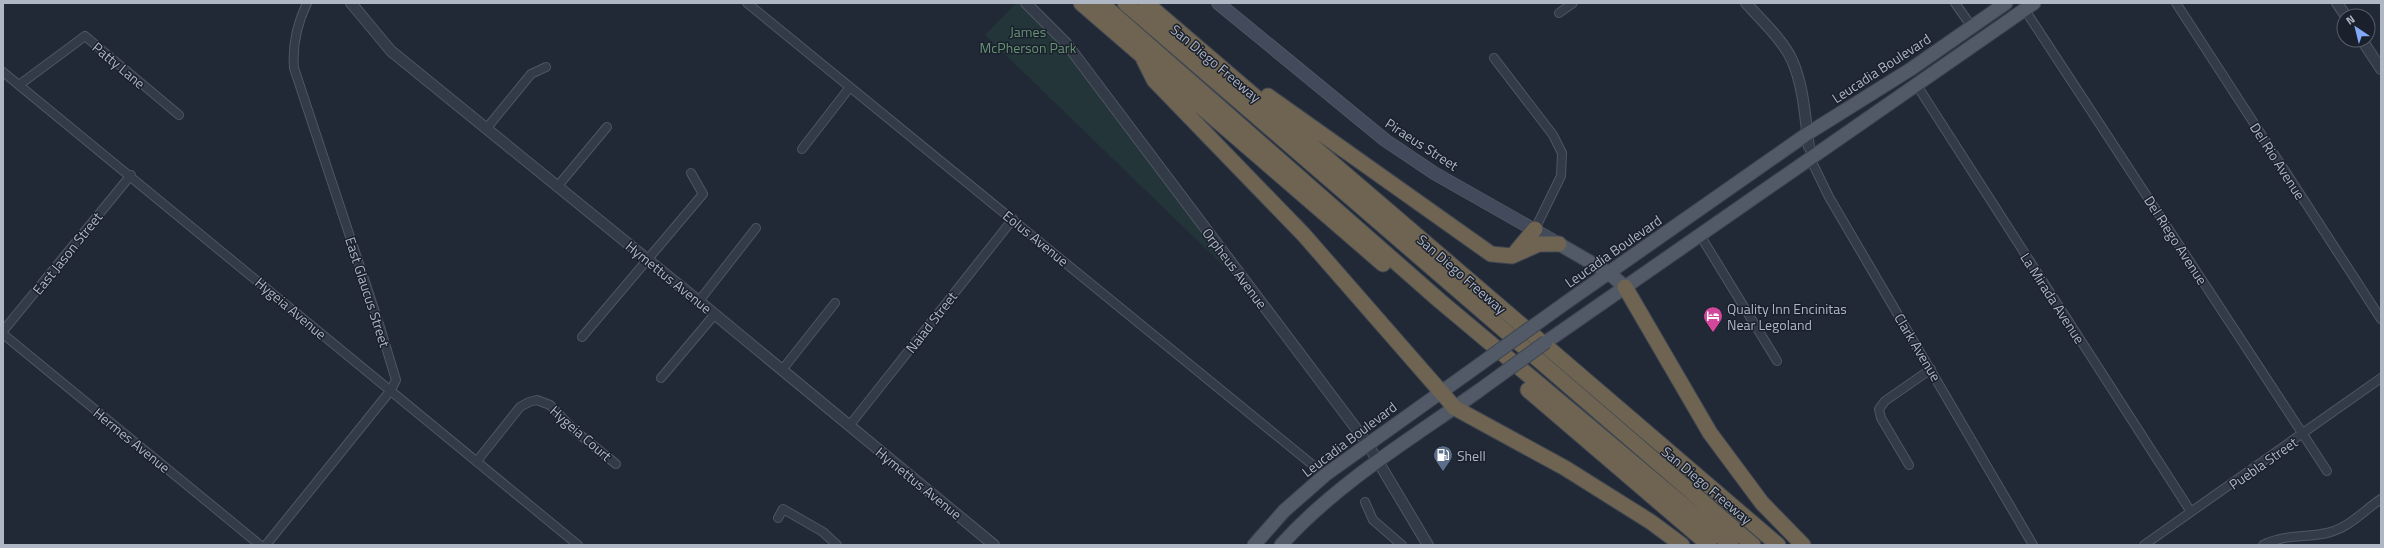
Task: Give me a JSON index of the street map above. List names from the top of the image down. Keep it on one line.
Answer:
{"streets":{"highway":["San Diego Freeway"],"main road":["Leucadia Boulevard","Piraeus Street"],"street":["Patty Lane","Del Rio Avenue","Eolus Avenue","Del Riego Avenue","East Jason Street","Orpheus Avenue","Hymettus Avenue","East Glaucus Street","La Mirada Avenue","Hygeia Avenue","Naiad Street","Clark Avenue","Hygeia Court","Hermes Avenue","Puebla Street"]},"crossings":[["Patty Lane","Hygeia Avenue"],["Leucadia Boulevard","Piraeus Street"],["Leucadia Boulevard","Eolus Avenue"],["Leucadia Boulevard","Del Riego Avenue"],["Leucadia Boulevard","Orpheus Avenue"],["Leucadia Boulevard","La Mirada Avenue"],["Leucadia Boulevard","Clark Avenue"],["Eolus Avenue","Naiad Street"],["Del Riego Avenue","Puebla Street"],["East Jason Street","Hygeia Avenue"],["Hymettus Avenue","Naiad Street"],["East Glaucus Street","Hygeia Avenue"],["La Mirada Avenue","Puebla Street"],["Hygeia Avenue","Hygeia Court"]],"parks":["James McPherson Park"],"places":{"hotel":["Quality Inn Encinitas Near Legoland"],"fuel station":["Shell"]},"north":"top left"}
